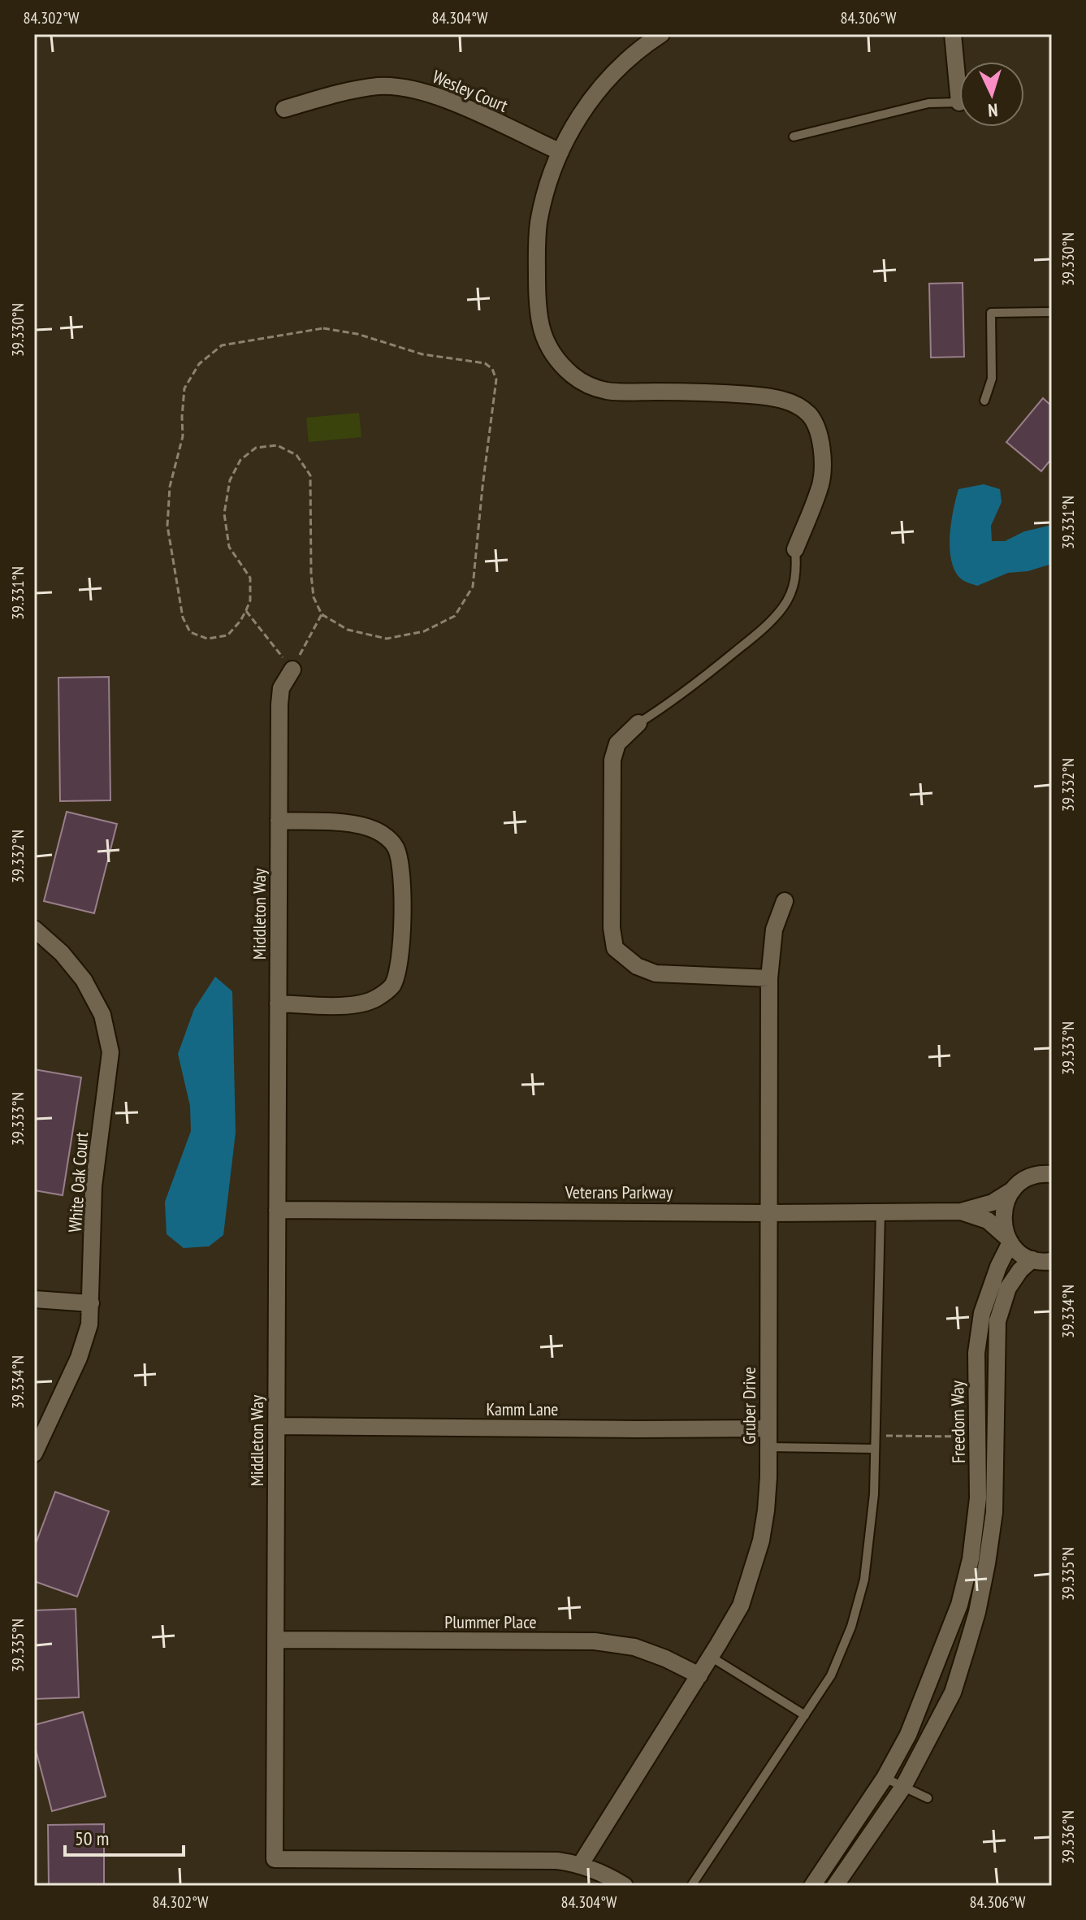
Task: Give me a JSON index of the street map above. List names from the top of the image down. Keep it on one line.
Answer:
{"streets":{"street":["Wesley Court","Middleton Way","White Oak Court","Veterans Parkway","Gruber Drive","Kamm Lane","Freedom Way","Plummer Place"]},"crossings":[["Middleton Way","Veterans Parkway"],["Middleton Way","Gruber Drive"],["Middleton Way","Kamm Lane"],["Middleton Way","Plummer Place"],["Veterans Parkway","Gruber Drive"],["Veterans Parkway","Freedom Way"],["Gruber Drive","Kamm Lane"],["Gruber Drive","Plummer Place"]],"scale_bar":"50 m","north":"bottom","coordinates":["84.302°W","84.304°W","84.306°W","39.330°N","39.331°N","39.332°N","39.333°N","39.334°N","39.335°N","39.336°N"]}
